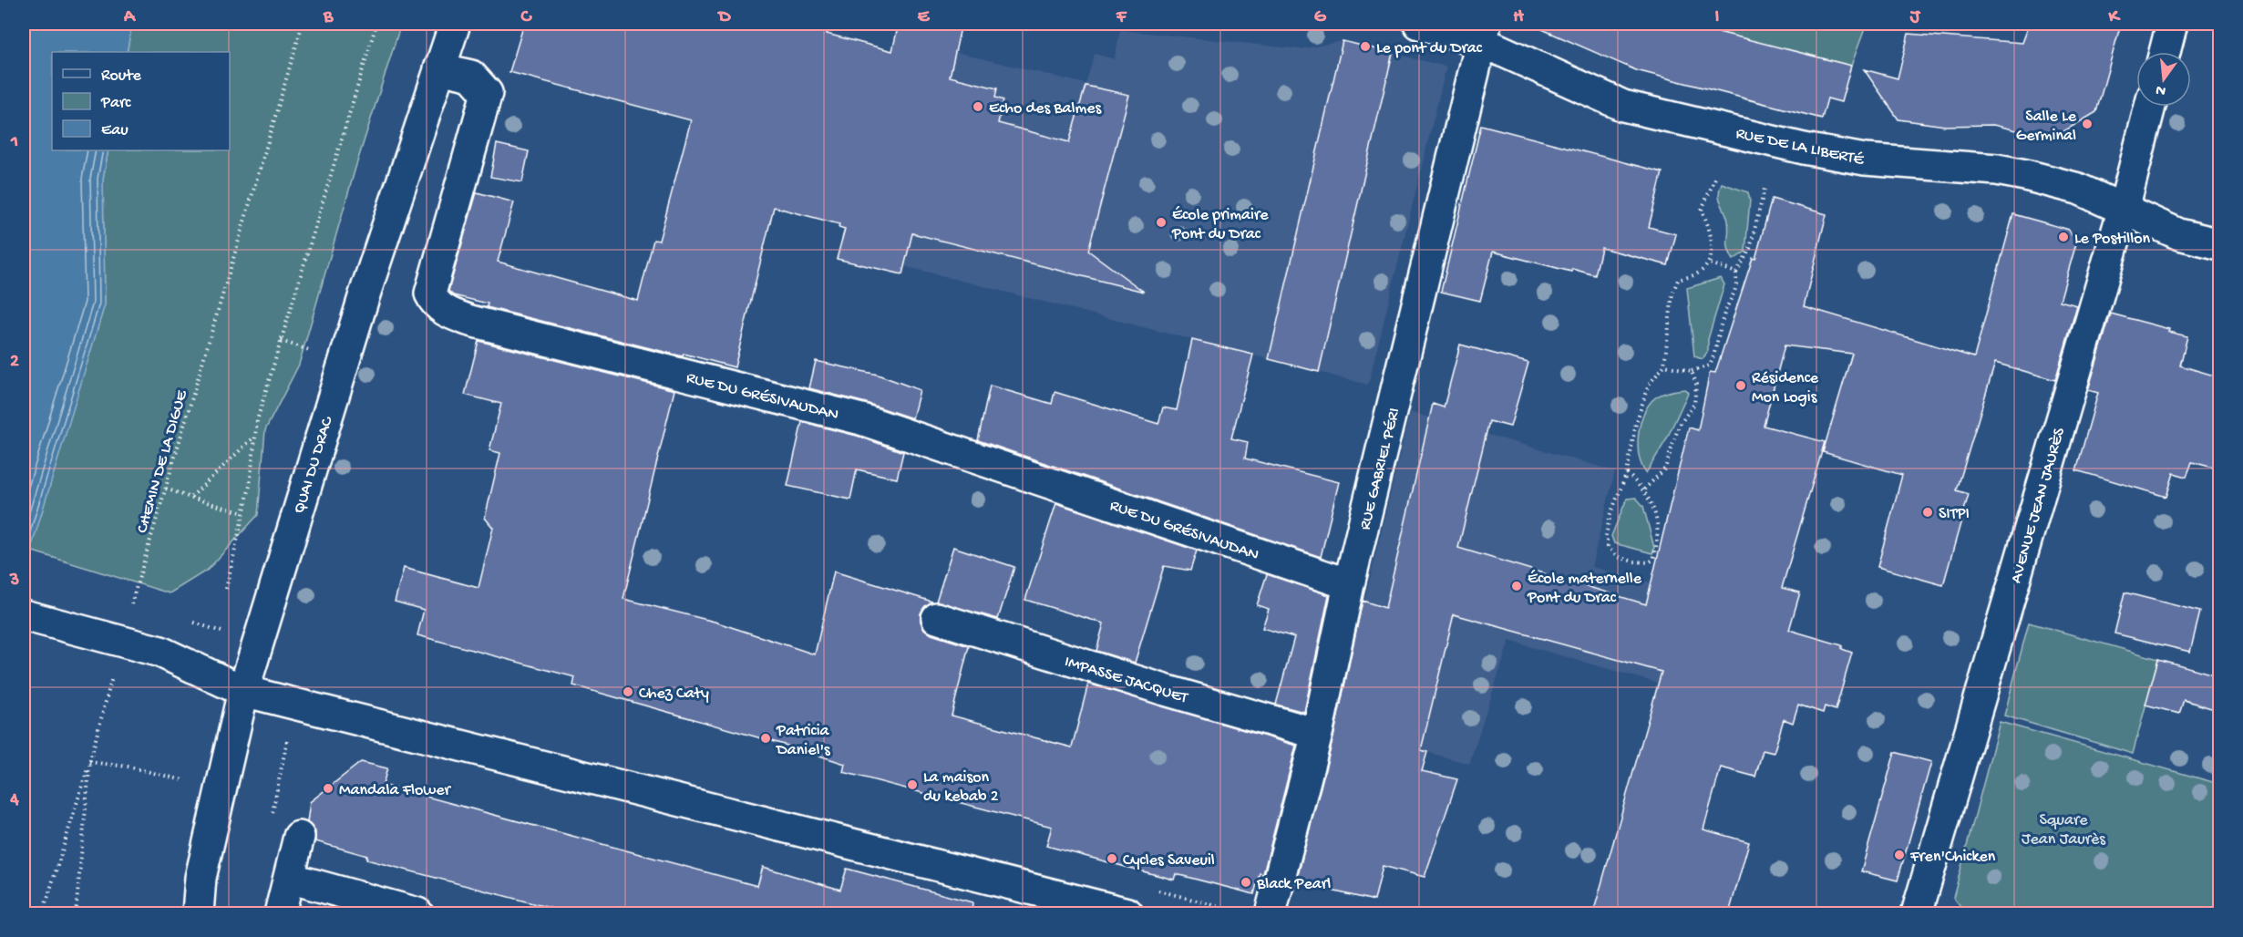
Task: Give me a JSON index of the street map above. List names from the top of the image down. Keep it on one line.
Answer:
{"streets":{"street":["RUE DE LA LIBERTÉ","RUE DU GRÉSIVAUDAN","QUAI DU DRAC","RUE GABRIEL PÉRI","AVENUE JEAN JAURÈS","IMPASSE JACQUET"],"path":["CHEMIN DE LA DIGUE"]},"crossings":[["RUE DE LA LIBERTÉ","RUE GABRIEL PÉRI"],["RUE DE LA LIBERTÉ","AVENUE JEAN JAURÈS"],["RUE DU GRÉSIVAUDAN","QUAI DU DRAC"],["RUE DU GRÉSIVAUDAN","RUE GABRIEL PÉRI"],["RUE GABRIEL PÉRI","IMPASSE JACQUET"]],"parks":["Square Jean Jaurès"],"places":["Le pont du Drac","Echo des Balmes","Salle Le Germinal","École primaire Pont du Drac","Le Postillon","Résidence Mon Logis","SITPI","École maternelle Pont du Drac","Chez Caty","Patricia Daniel's","La maison du kebab 2","Mandala Flower","Fren'Chicken","Cycles Saveuil","Black Pearl"],"legend":["Route","Parc","Eau"],"north":"bottom","grid":{"columns":["A","B","C","D","E","F","G","H","I","J","K"],"rows":["1","2","3","4"]}}
